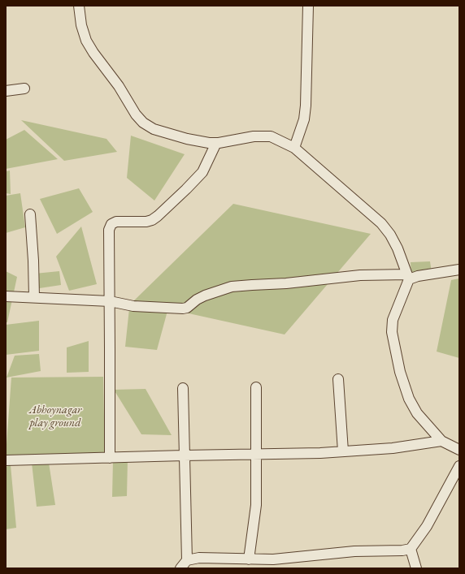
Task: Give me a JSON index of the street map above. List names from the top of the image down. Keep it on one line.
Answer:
{"parks":["Abhoynagar play ground"]}
